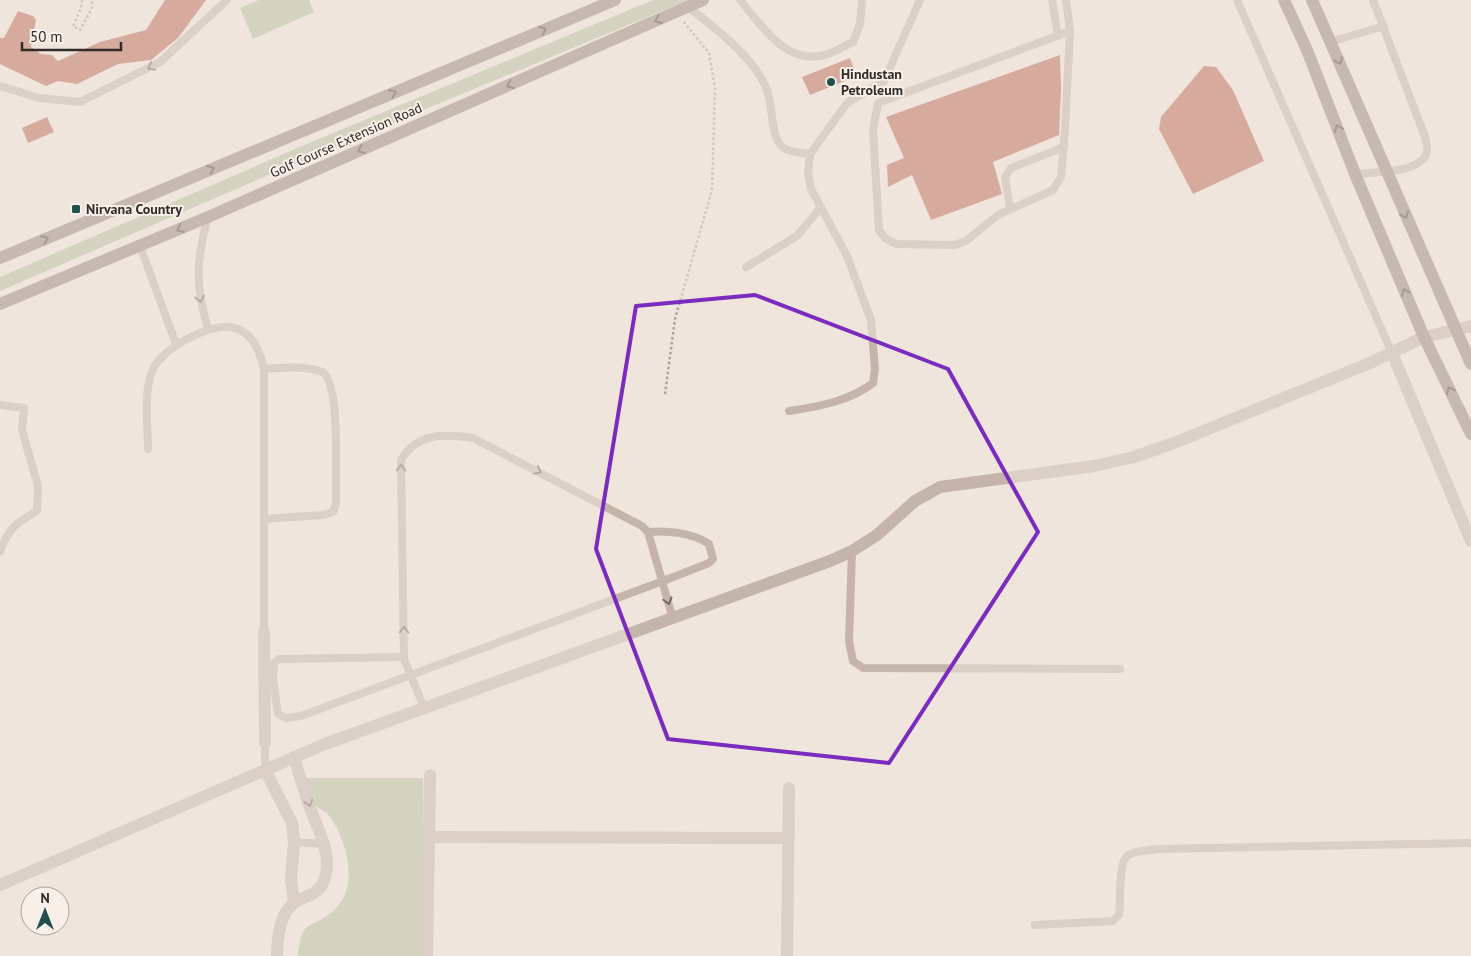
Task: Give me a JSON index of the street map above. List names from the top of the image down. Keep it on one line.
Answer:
{"streets":{"main road":["Golf Course Extension Road"]},"places":{"other":["Hindustan Petroleum"],"transit":["Nirvana Country"]},"scale_bar":"50 m","north":"top"}
